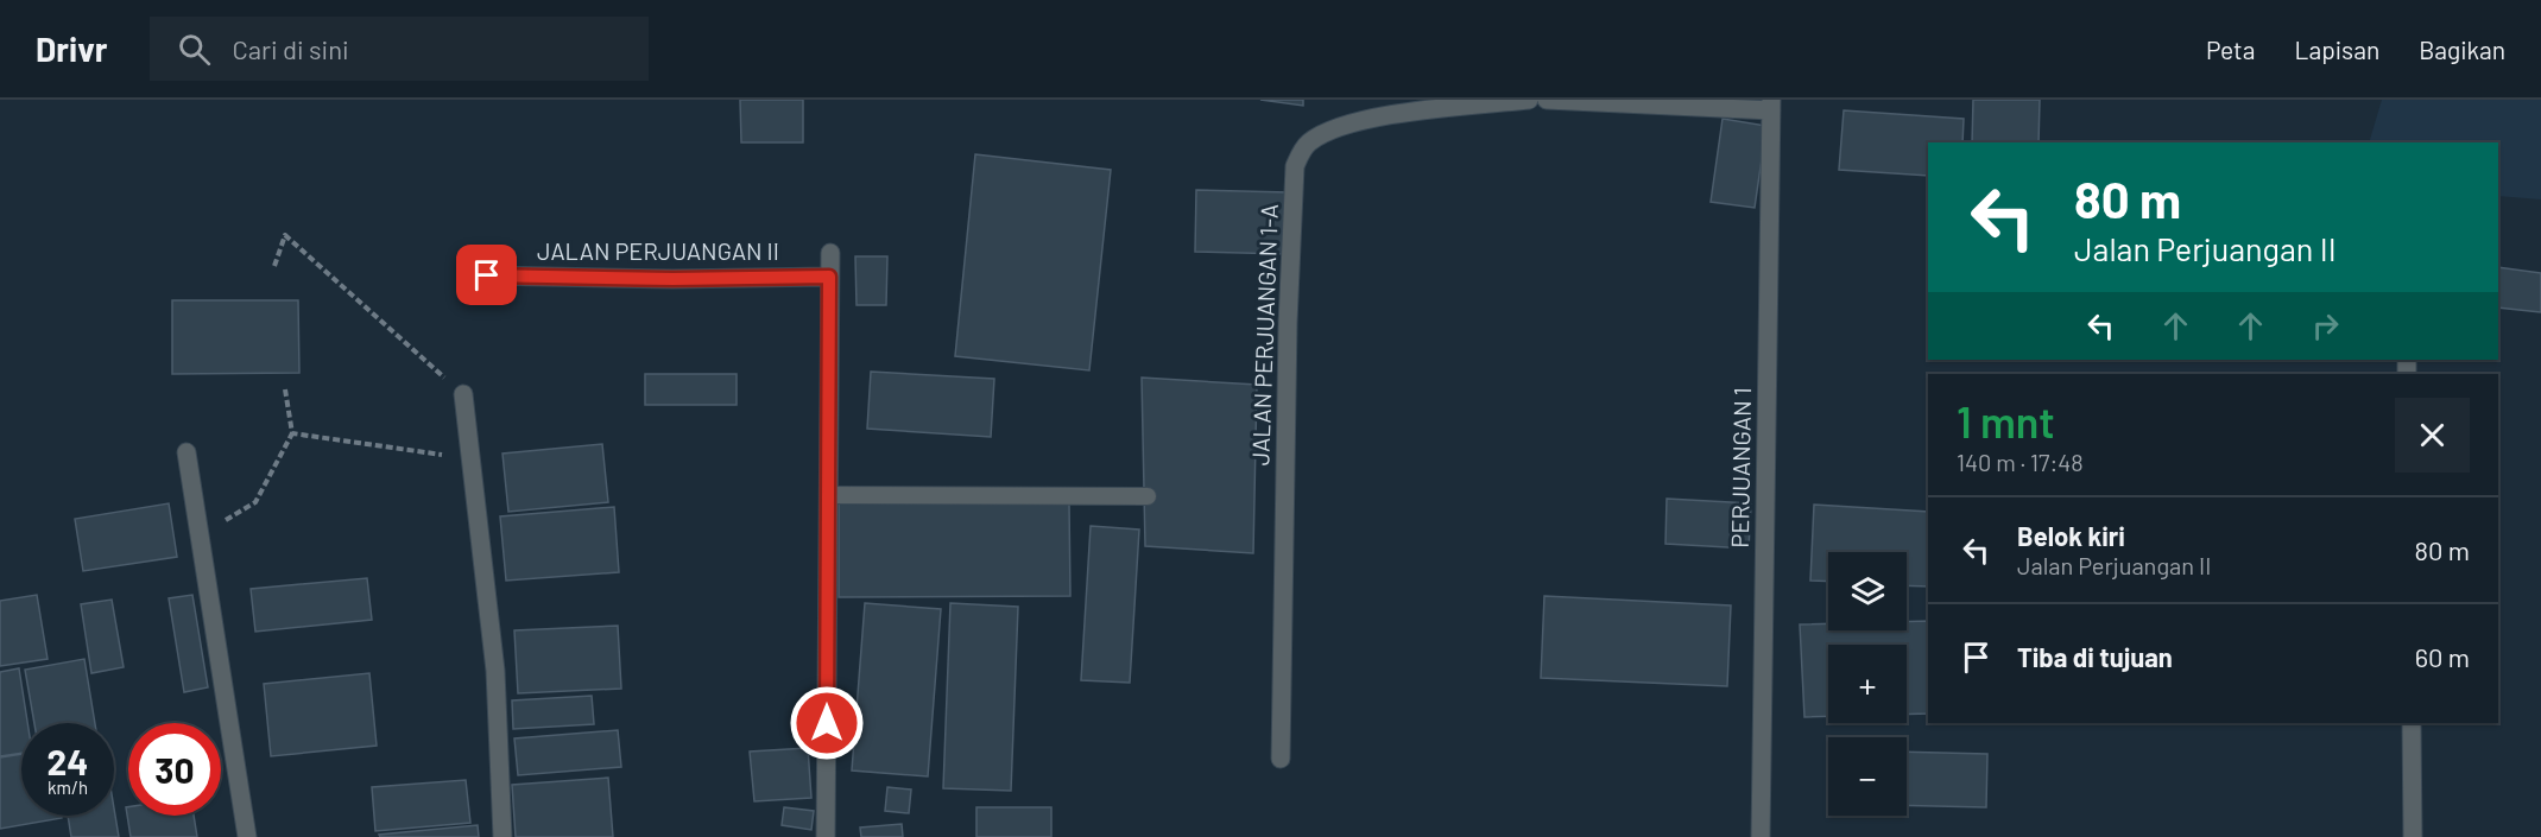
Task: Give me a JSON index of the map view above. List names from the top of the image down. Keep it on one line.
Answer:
{"streets":{"street":["JALAN PERJUANGAN II","JALAN PERJUANGAN 1-A","PERJUANGAN 1"]},"page":{"header":"Drivr","search":"Cari di sini","nav":["Peta","Lapisan","Bagikan"],"turn":["80 m","Jalan Perjuangan II"],"heading":["1 mnt","140 m · 17:48"],"list":[{"name":"Belok kiri","note":"Jalan Perjuangan II","value":"80 m"},{"name":"Tiba di tujuan","value":"60 m"}],"map_buttons":["+","−"],"speed":"24 km/h","limit":"30"}}
